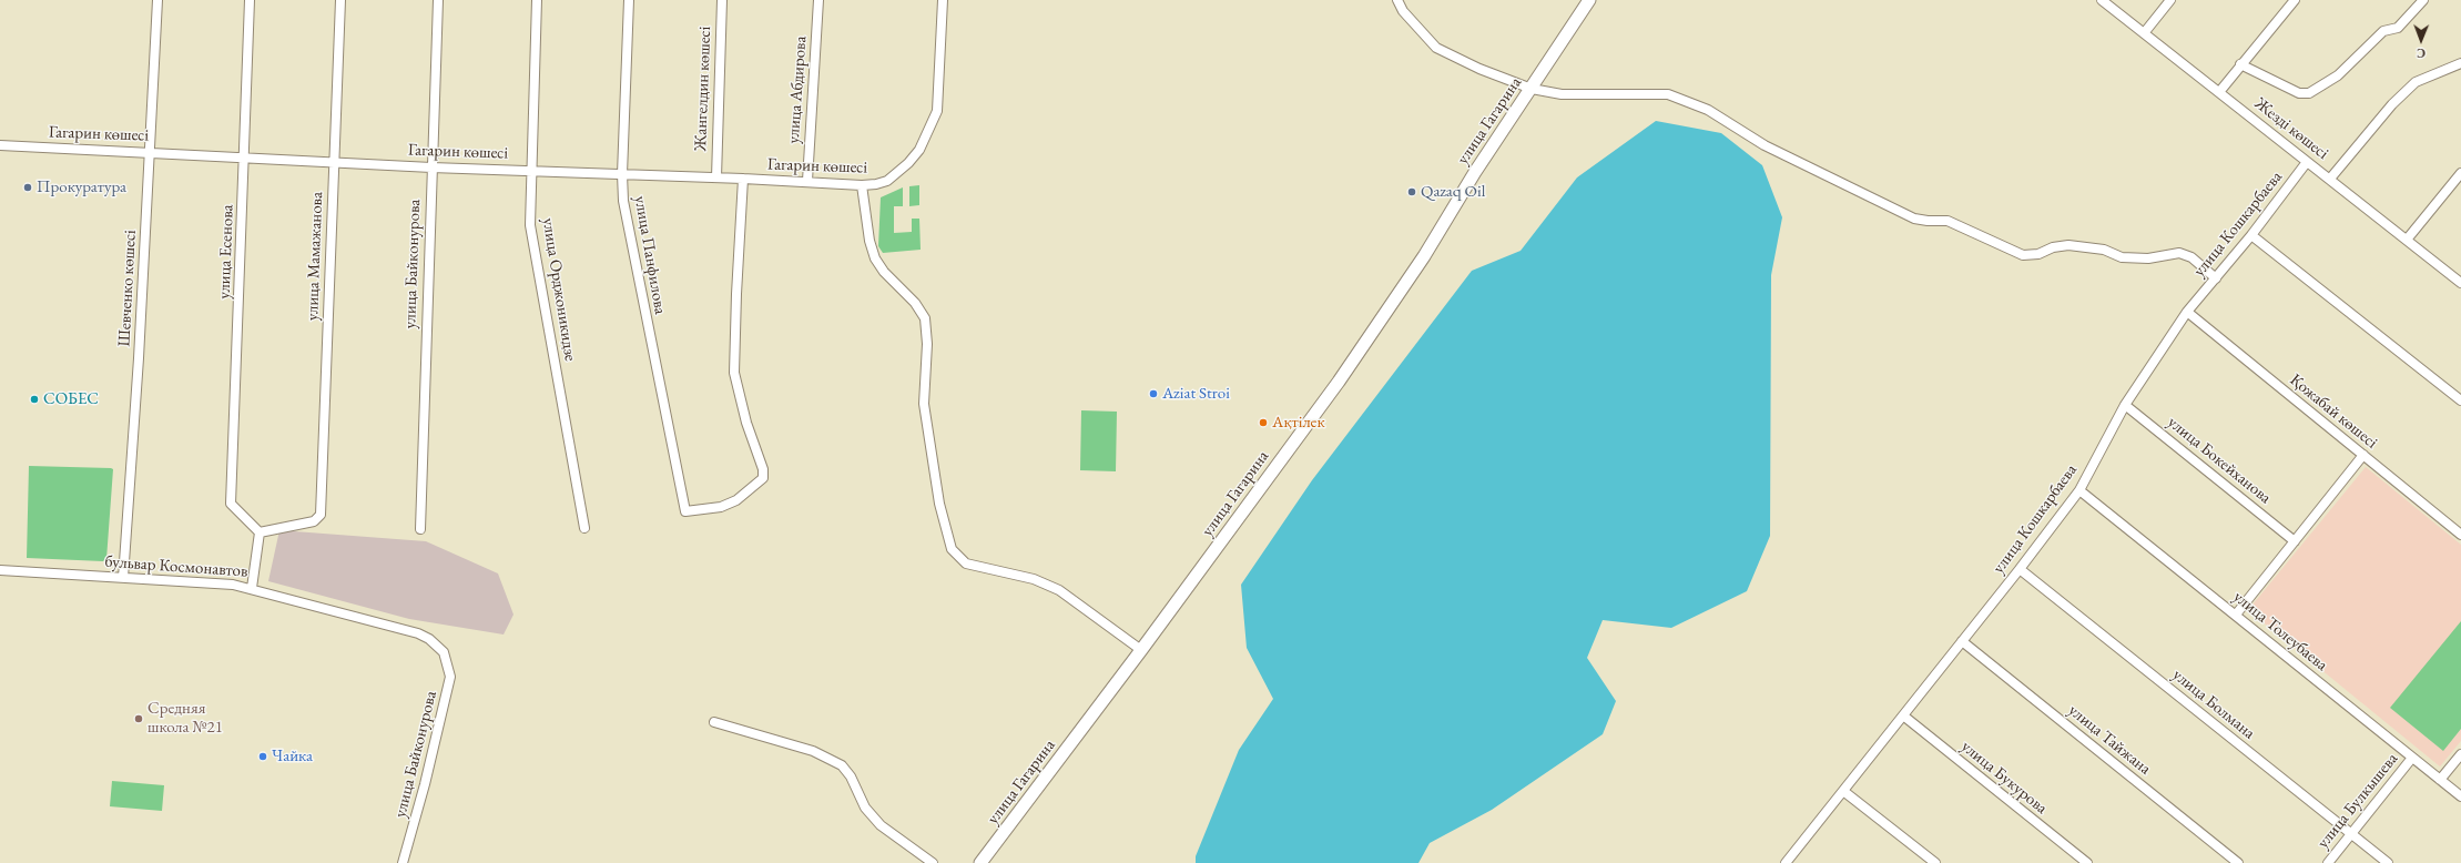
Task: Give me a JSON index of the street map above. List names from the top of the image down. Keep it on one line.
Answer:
{"streets":{"main road":["улица Гагарина"],"street":["Жангелдин көшесі","улица Абдирова","Жезді көшесі","Гагарин көшесі","улица Кошкарбаева","улица Есенова","улица Панфилова","улица Мамажанова","улица Байконурова","Шевченко көшесі","улица Орджоникидзе","Қожабай көшесі","улица Бокейханова","бульвар Космонавтов","улица Толеубаева","улица Болмана","улица Тайжана","улица Букурова","улица Булкышева"]},"crossings":[["Жангелдин көшесі","Гагарин көшесі"],["улица Абдирова","Гагарин көшесі"],["Жезді көшесі","улица Кошкарбаева"],["Гагарин көшесі","улица Есенова"],["Гагарин көшесі","улица Панфилова"],["Гагарин көшесі","улица Мамажанова"],["Гагарин көшесі","улица Байконурова"],["Гагарин көшесі","Шевченко көшесі"],["Гагарин көшесі","улица Орджоникидзе"],["улица Кошкарбаева","Қожабай көшесі"],["улица Кошкарбаева","улица Бокейханова"],["улица Кошкарбаева","улица Толеубаева"],["улица Кошкарбаева","улица Болмана"],["улица Кошкарбаева","улица Тайжана"],["улица Кошкарбаева","улица Букурова"],["улица Есенова","улица Мамажанова"],["улица Байконурова","бульвар Космонавтов"],["Шевченко көшесі","бульвар Космонавтов"],["улица Толеубаева","улица Булкышева"],["улица Болмана","улица Булкышева"]],"places":["Прокуратура","Qazaq Oil","Aziat Stroi","СОБЕС","Ақтілек","Средняя школа №21","Чайка"],"north":"bottom"}
